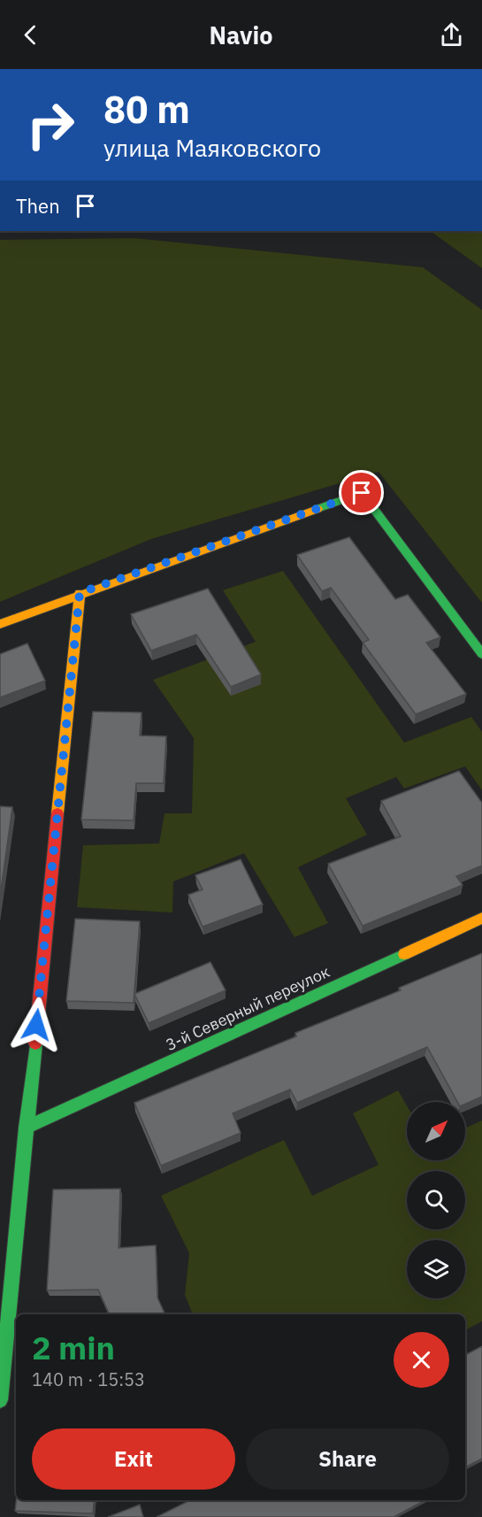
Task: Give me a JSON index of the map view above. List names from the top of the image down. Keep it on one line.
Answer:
{"streets":{"street":["3-й Северный переулок"]},"north":"top right","page":{"header":"Navio","turn":["80 m","улица Маяковского"],"then":"Then","heading":["2 min","140 m · 15:53"],"buttons":["Exit","Share"]}}
